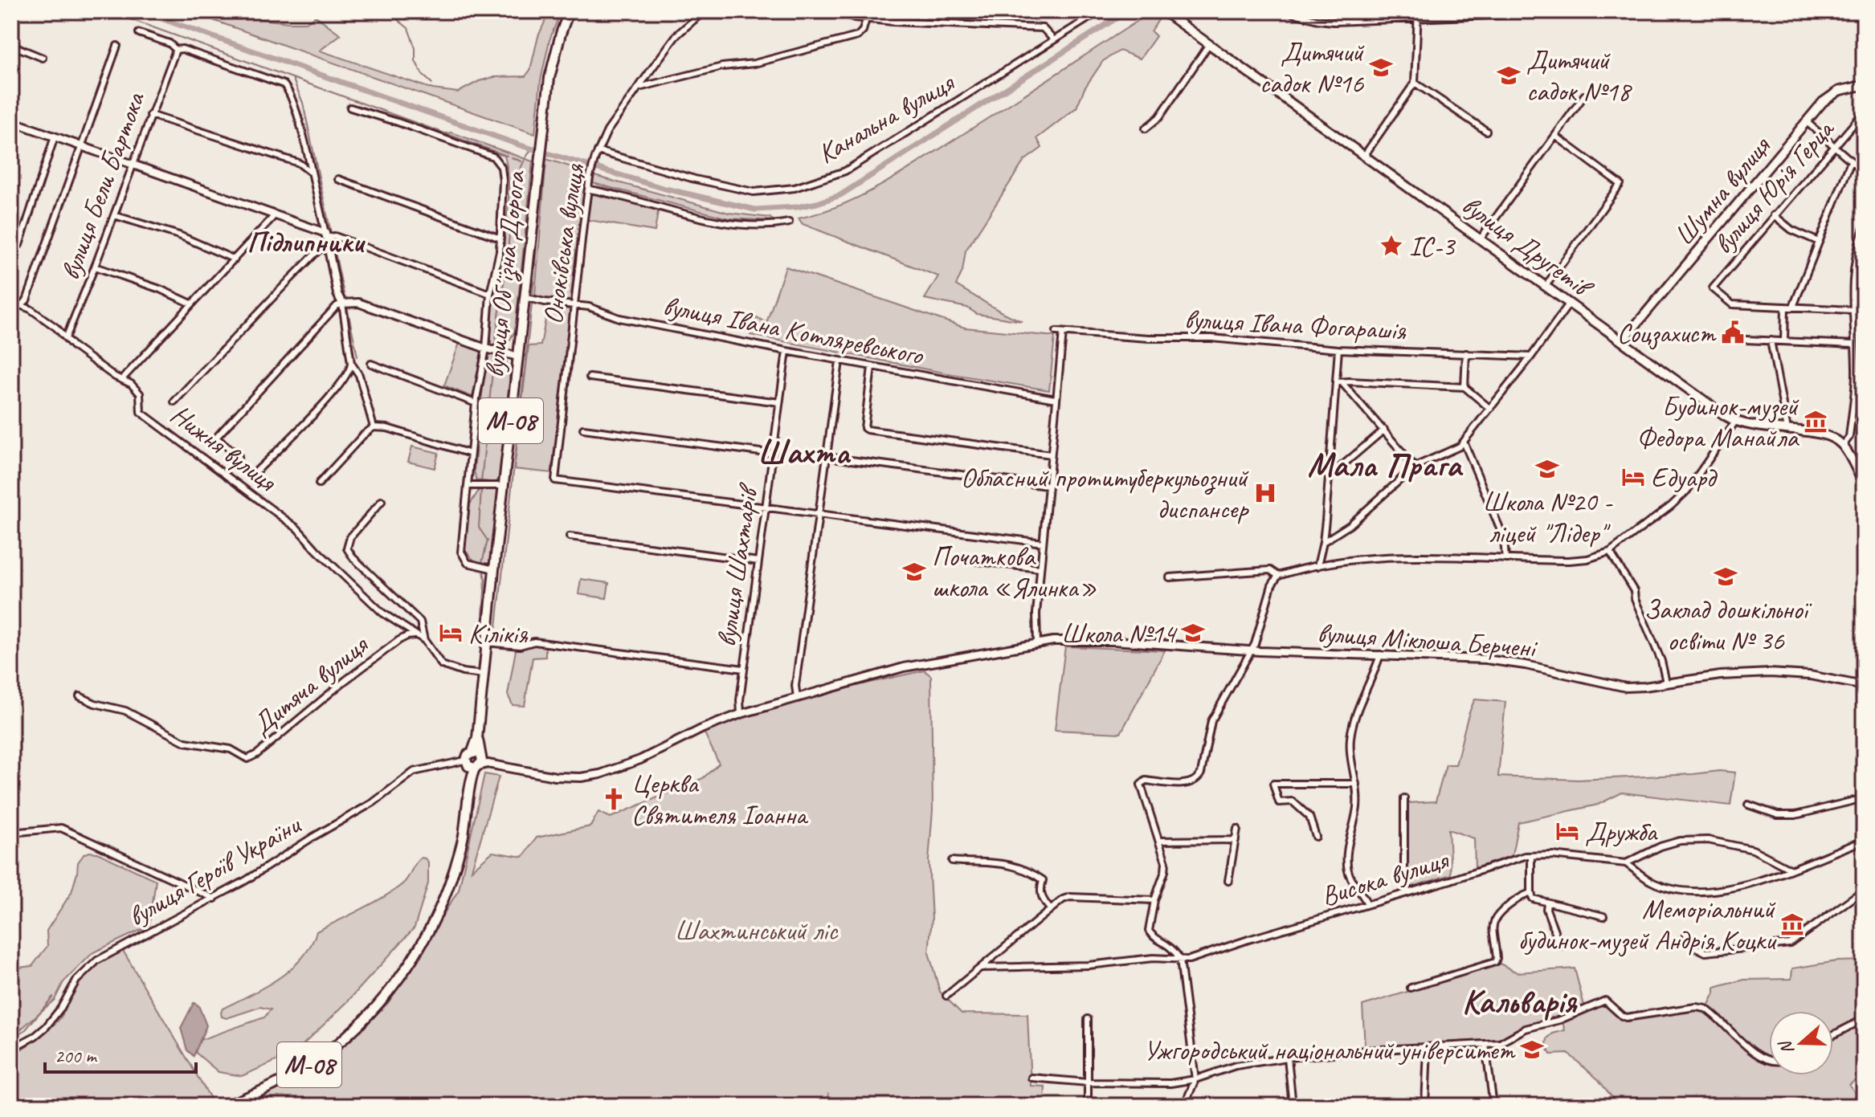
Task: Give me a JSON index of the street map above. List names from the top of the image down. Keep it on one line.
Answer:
{"streets":{"highway":["вулиця Обʼїзна Дорога","М-08"],"main road":["Шумна вулиця","вулиця Другетів"],"street":["Канальна вулиця","вулиця Бели Бартока","вулиця Юрія Герца","Оноківська вулиця","вулиця Івана Фогарашія","вулиця Івана Котляревського","Нижня вулиця","вулиця Шахтарів","вулиця Міклоша Берчені","Дитяча вулиця","вулиця Героїв України","Висока вулиця"]},"crossings":[["Канальна вулиця","Оноківська вулиця"],["вулиця Бели Бартока","Нижня вулиця"],["Шумна вулиця","вулиця Другетів"],["Оноківська вулиця","вулиця Івана Котляревського"],["Оноківська вулиця","вулиця Шахтарів"],["вулиця Обʼїзна Дорога","вулиця Івана Котляревського"],["вулиця Обʼїзна Дорога","вулиця Міклоша Берчені"],["вулиця Обʼїзна Дорога","вулиця Героїв України"],["вулиця Івана Фогарашія","вулиця Івана Котляревського"],["вулиця Івана Котляревського","вулиця Шахтарів"],["Нижня вулиця","Дитяча вулиця"],["вулиця Шахтарів","вулиця Міклоша Берчені"],["вулиця Міклоша Берчені","вулиця Героїв України"]],"districts":["Підлипники","Шахта","Мала Прага","Кальварія"],"parks":["Шахтинський ліс"],"places":{"school or university":["Дитячий садок №16","Дитячий садок №18","Школа №20 - ліцей \"Лідер\"","Початкова школа «Ялинка»","Заклад дошкільної освіти № 36","Школа №14","Ужгородський національний університет"],"place":["ІС-3"],"public building":["Соцзахист"],"museum":["Будинок-музей Федора Манайла","Меморіальний будинок-музей Андрія Коцки"],"hotel":["Едуард","Кілікія","Дружба"],"hospital":["Обласний протитуберкульозний диспансер"],"church":["Церква Святителя Іоанна"]},"scale_bar":"200 m","north":"left"}
